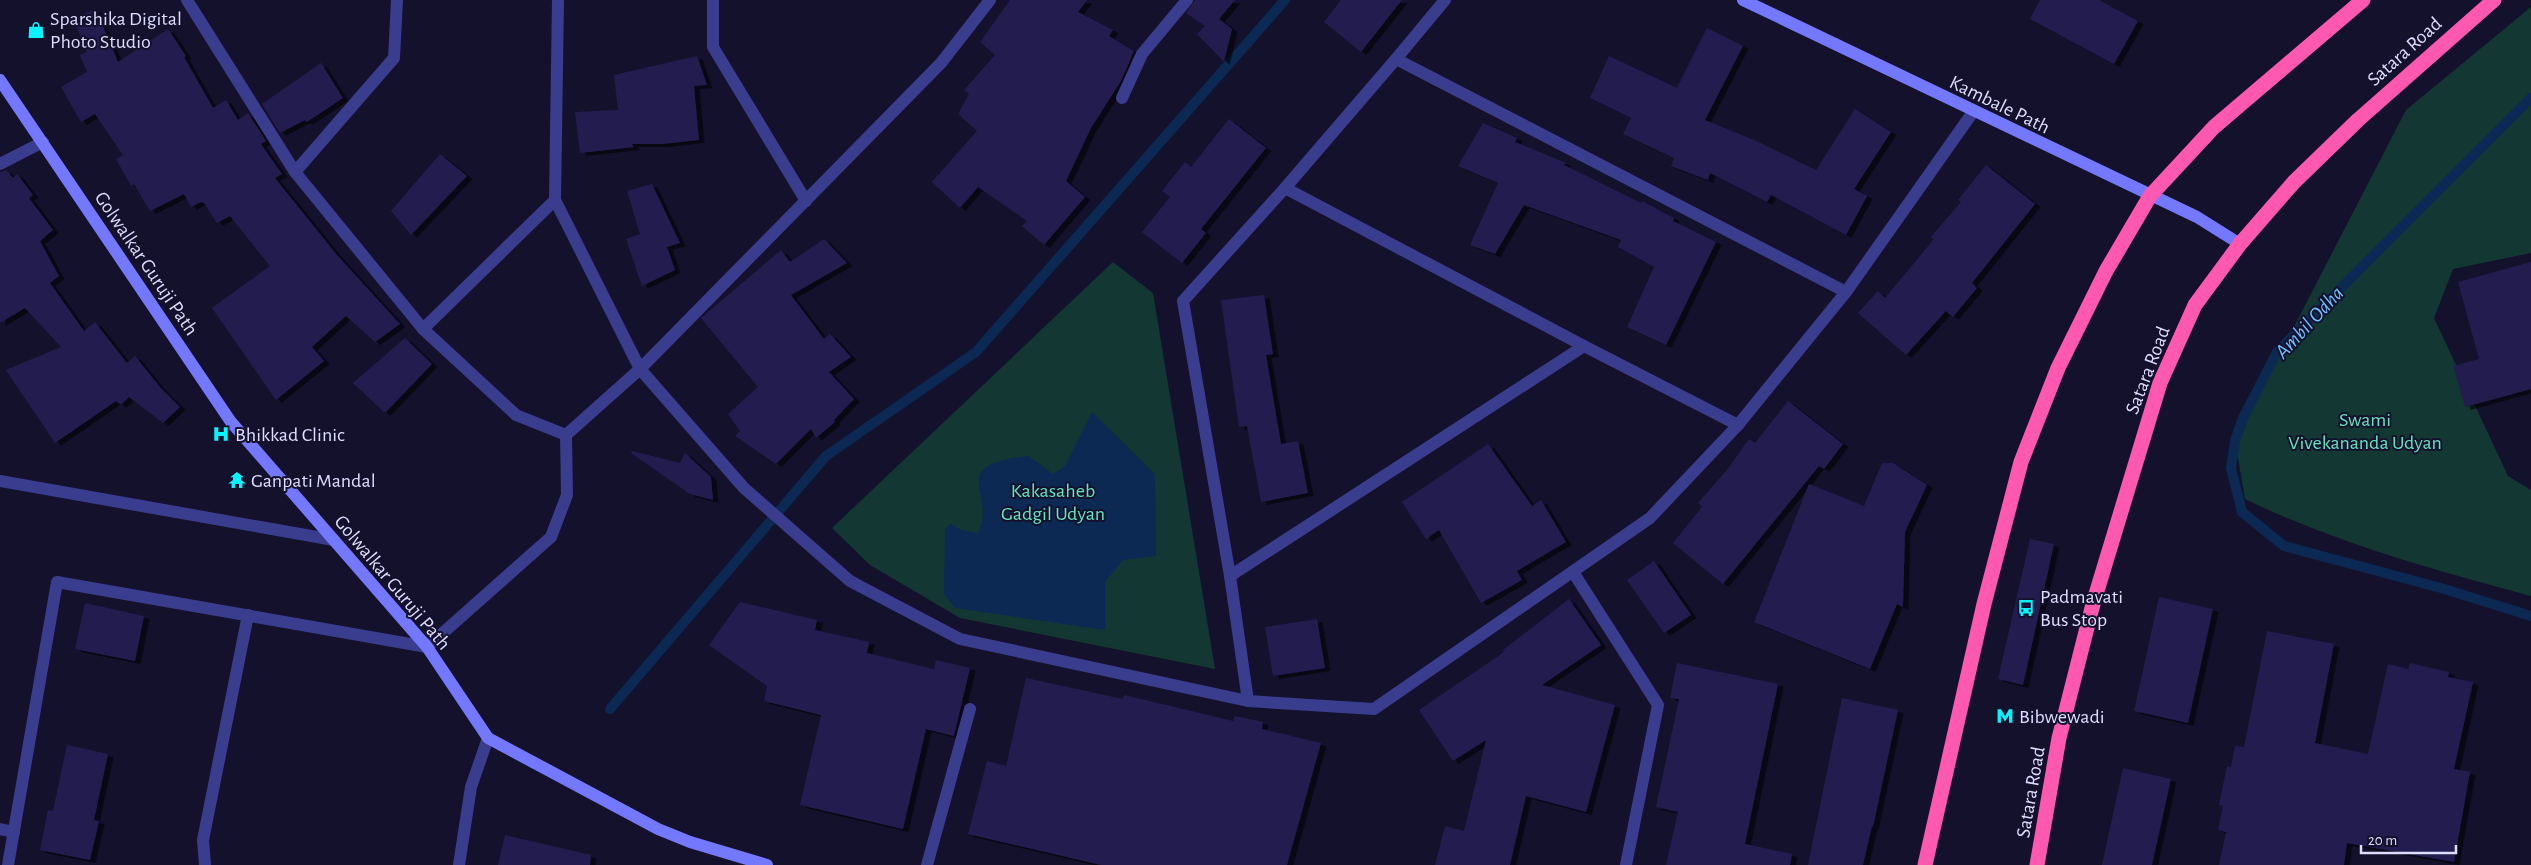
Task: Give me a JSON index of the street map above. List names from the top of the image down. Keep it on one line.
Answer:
{"streets":{"highway":["Satara Road"],"street":["Kambale Path","Golwalkar Guruji Path"]},"crossings":[["Satara Road","Kambale Path"]],"water":["Ambil Odha"],"parks":["Swami Vivekananda Udyan","Kakasaheb Gadgil Udyan"],"places":{"shop":["Sparshika Digital Photo Studio"],"hospital":["Bhikkad Clinic"],"temple":["Ganpati Mandal"],"bus stop":["Padmavati Bus Stop"],"metro station":["Bibwewadi"]},"scale_bar":"20 m"}
